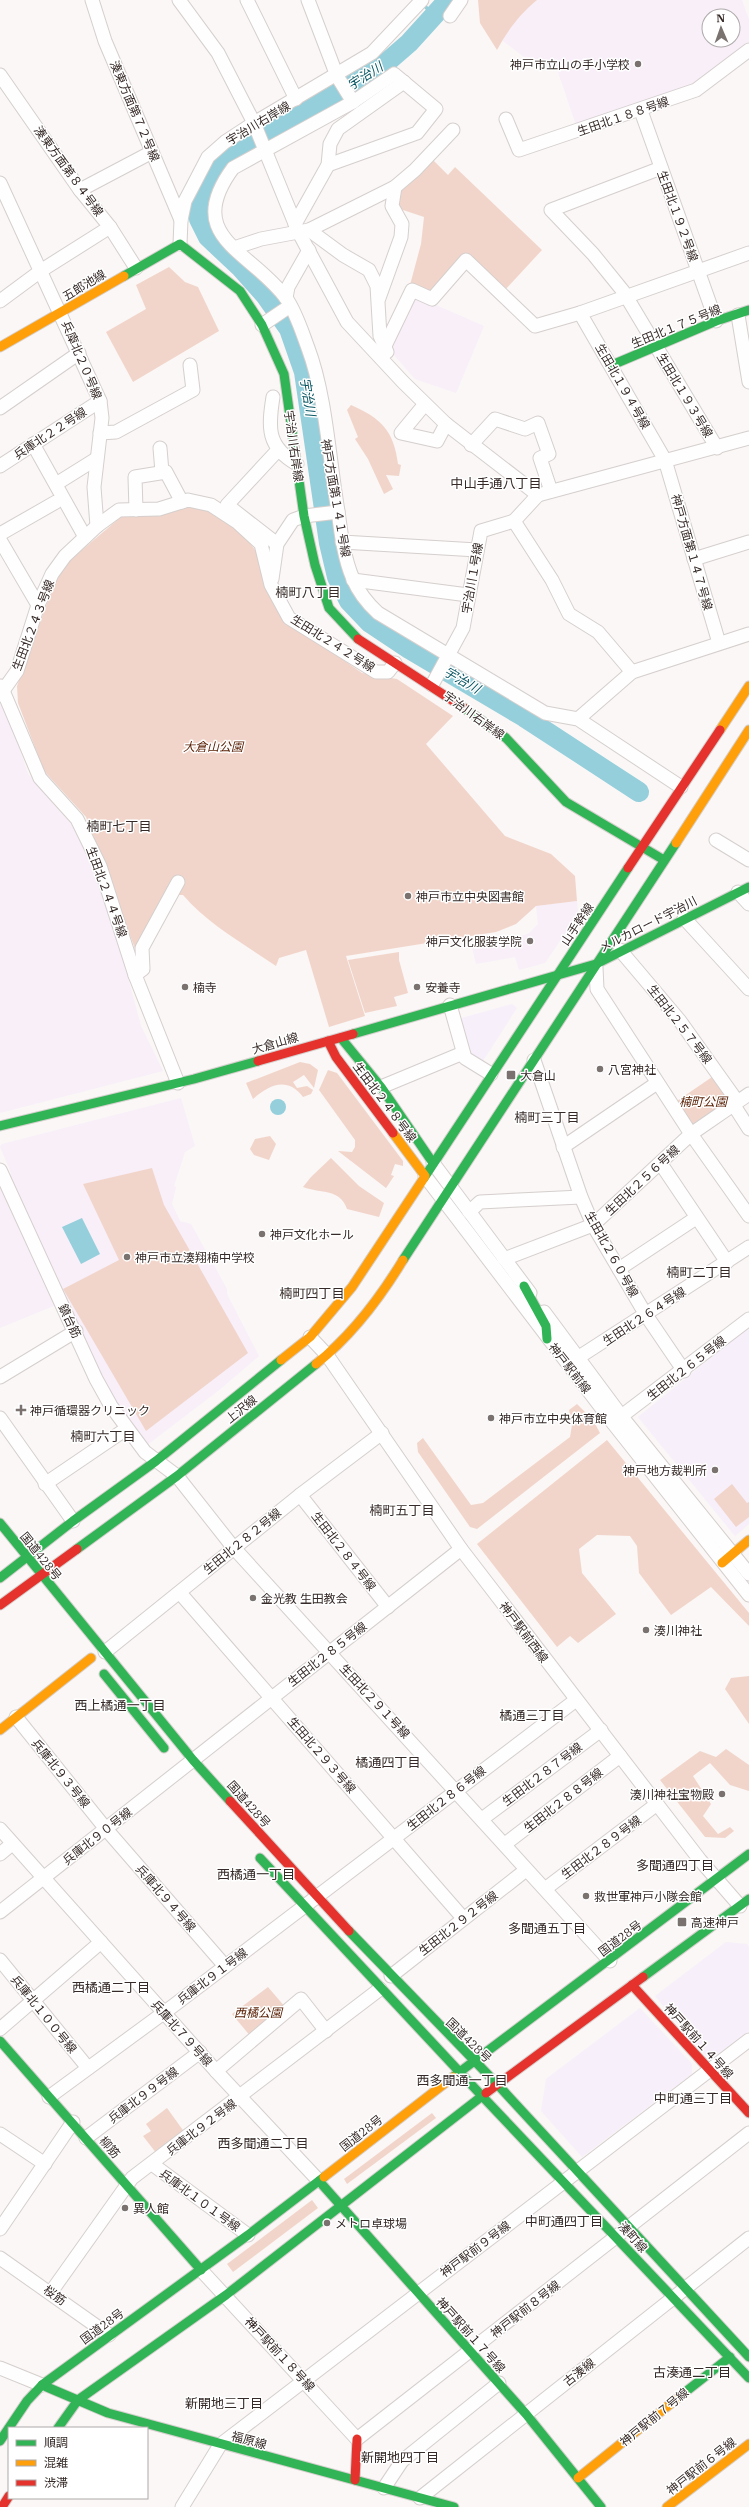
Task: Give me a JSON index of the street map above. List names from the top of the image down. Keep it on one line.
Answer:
{"streets":{"main road":["宇治川右岸線","五郎池線","生田北１７５号線","山手幹線","メルカロード宇治川","大倉山線","生田北２４８号線","上沢線","国道428号","国道28号","神戸駅前１４号線","柳筋","湊町線","神戸駅前１７号線","古湊線","神戸駅前７号線","福原線","神戸駅前６号線"],"street":["湊東方面第７２号線","生田北１８８号線","湊東方面第８４号線","生田北１９２号線","兵庫北２０号線","生田北１９４号線","生田北１９３号線","兵庫北２２号線","神戸方面第１４１号線","神戸方面第１４７号線","宇治川１号線","生田北２４３号線","生田北２４２号線","生田北２４４号線","生田北２５７号線","生田北２５６号線","生田北２６０号線","生田北２６４号線","鎮台筋","神戸駅前線","生田北２６５号線","生田北２８２号線","生田北２８４号線","神戸駅前西線","生田北２８５号線","生田北２９１号線","生田北２９３号線","兵庫北９３号線","生田北２８７号線","生田北２８６号線","生田北２８８号線","兵庫北９０号線","生田北２８９号線","兵庫北９４号線","生田北２９２号線","兵庫北９１号線","兵庫北１００号線","兵庫北７９号線","兵庫北９９号線","兵庫北９２号線","兵庫北１０１号線","神戸駅前９号線","桜筋","神戸駅前８号線","神戸駅前１８号線"]},"crossings":[["湊東方面第７２号線","宇治川右岸線"],["生田北１８８号線","生田北１９２号線"],["宇治川右岸線","五郎池線"],["宇治川右岸線","宇治川１号線"],["宇治川右岸線","生田北２４２号線"],["宇治川右岸線","山手幹線"],["湊東方面第８４号線","五郎池線"],["生田北１９２号線","生田北１７５号線"],["生田北１９２号線","生田北１９３号線"],["五郎池線","兵庫北２０号線"],["生田北１７５号線","生田北１９４号線"],["生田北１７５号線","生田北１９３号線"],["兵庫北２０号線","兵庫北２２号線"],["兵庫北２０号線","生田北２４３号線"],["兵庫北２０号線","生田北２４２号線"],["生田北１９４号線","神戸方面第１４７号線"],["神戸方面第１４１号線","宇治川１号線"],["生田北２４３号線","生田北２４２号線"],["生田北２４３号線","生田北２４４号線"],["生田北２４４号線","大倉山線"],["山手幹線","メルカロード宇治川"],["山手幹線","大倉山線"],["山手幹線","生田北２４８号線"],["山手幹線","神戸駅前線"],["山手幹線","上沢線"],["メルカロード宇治川","生田北２５７号線"],["メルカロード宇治川","大倉山線"],["生田北２５７号線","生田北２５６号線"],["大倉山線","生田北２４８号線"],["生田北２４８号線","神戸駅前線"],["生田北２４８号線","上沢線"],["生田北２５６号線","生田北２６０号線"],["生田北２５６号線","神戸駅前線"],["生田北２６０号線","生田北２６４号線"],["生田北２６０号線","生田北２６５号線"],["生田北２６４号線","神戸駅前線"],["鎮台筋","上沢線"],["鎮台筋","生田北２９１号線"],["神戸駅前線","生田北２６５号線"],["神戸駅前線","上沢線"],["上沢線","国道428号"],["上沢線","神戸駅前西線"],["上沢線","生田北２９１号線"],["生田北２８２号線","生田北２８４号線"],["生田北２８２号線","国道428号"],["生田北２８２号線","神戸駅前西線"],["生田北２８２号線","生田北２９１号線"],["生田北２８２号線","生田北２９３号線"],["生田北２８４号線","生田北２８５号線"],["国道428号","生田北２８５号線"],["国道428号","生田北２８６号線"],["国道428号","兵庫北９０号線"],["国道428号","生田北２９２号線"],["国道428号","国道28号"],["国道428号","兵庫北９１号線"],["国道428号","湊町線"],["神戸駅前西線","生田北２８５号線"],["神戸駅前西線","生田北２８７号線"],["神戸駅前西線","生田北２８６号線"],["神戸駅前西線","生田北２８８号線"],["神戸駅前西線","生田北２８９号線"],["神戸駅前西線","国道28号"],["生田北２８５号線","生田北２９１号線"],["生田北２８５号線","生田北２９３号線"],["生田北２８５号線","兵庫北９０号線"],["生田北２９１号線","生田北２８７号線"],["生田北２９１号線","生田北２８６号線"],["生田北２９１号線","生田北２８８号線"],["生田北２９１号線","生田北２８９号線"],["生田北２９１号線","生田北２９２号線"],["生田北２９１号線","国道28号"],["生田北２９３号線","生田北２８６号線"],["生田北２９３号線","生田北２９２号線"],["兵庫北９３号線","兵庫北９０号線"],["兵庫北９３号線","兵庫北９４号線"],["生田北２８６号線","兵庫北９１号線"],["兵庫北９０号線","兵庫北９４号線"],["兵庫北９０号線","兵庫北７９号線"],["兵庫北９４号線","兵庫北９１号線"],["国道28号","兵庫北７９号線"],["国道28号","柳筋"],["国道28号","兵庫北１０１号線"],["国道28号","桜筋"],["国道28号","神戸駅前１７号線"],["国道28号","神戸駅前１８号線"],["国道28号","福原線"],["兵庫北９１号線","兵庫北１００号線"],["兵庫北９１号線","兵庫北７９号線"],["兵庫北９１号線","柳筋"],["兵庫北７９号線","兵庫北９９号線"],["兵庫北７９号線","兵庫北９２号線"],["兵庫北７９号線","神戸駅前１７号線"],["神戸駅前１４号線","神戸駅前９号線"],["兵庫北９９号線","柳筋"],["兵庫北９２号線","柳筋"],["兵庫北９２号線","兵庫北１０１号線"],["兵庫北９２号線","桜筋"],["柳筋","神戸駅前１８号線"],["湊町線","神戸駅前９号線"],["湊町線","神戸駅前８号線"],["湊町線","古湊線"],["湊町線","神戸駅前７号線"],["神戸駅前９号線","神戸駅前１７号線"],["神戸駅前９号線","神戸駅前１８号線"],["神戸駅前９号線","福原線"],["神戸駅前８号線","神戸駅前１７号線"],["神戸駅前８号線","神戸駅前１８号線"],["神戸駅前１７号線","古湊線"],["神戸駅前１７号線","神戸駅前７号線"],["古湊線","福原線"]],"districts":["中山手通八丁目","楠町八丁目","楠町七丁目","楠町三丁目","楠町二丁目","楠町四丁目","楠町六丁目","楠町五丁目","西上橘通一丁目","橘通三丁目","橘通四丁目","多聞通四丁目","西橘通一丁目","多聞通五丁目","西橘通二丁目","西多聞通一丁目","中町通三丁目","西多聞通二丁目","中町通四丁目","古湊通二丁目","新開地三丁目","新開地四丁目"],"water":["宇治川"],"parks":["大倉山公園","楠町公園","西橘公園"],"places":{"other":["神戸市立山の手小学校","神戸市立中央図書館","神戸文化服装学院","楠寺","安養寺","八宮神社","神戸文化ホール","神戸市立湊翔楠中学校","神戸市立中央体育館","神戸地方裁判所","金光教 生田教会","湊川神社","湊川神社宝物殿","救世軍神戸小隊会館","異人館","メトロ卓球場"],"transit":["大倉山","高速神戸"],"health":["神戸循環器クリニック"]},"legend":["順調","混雑","渋滞"],"north":"top"}
